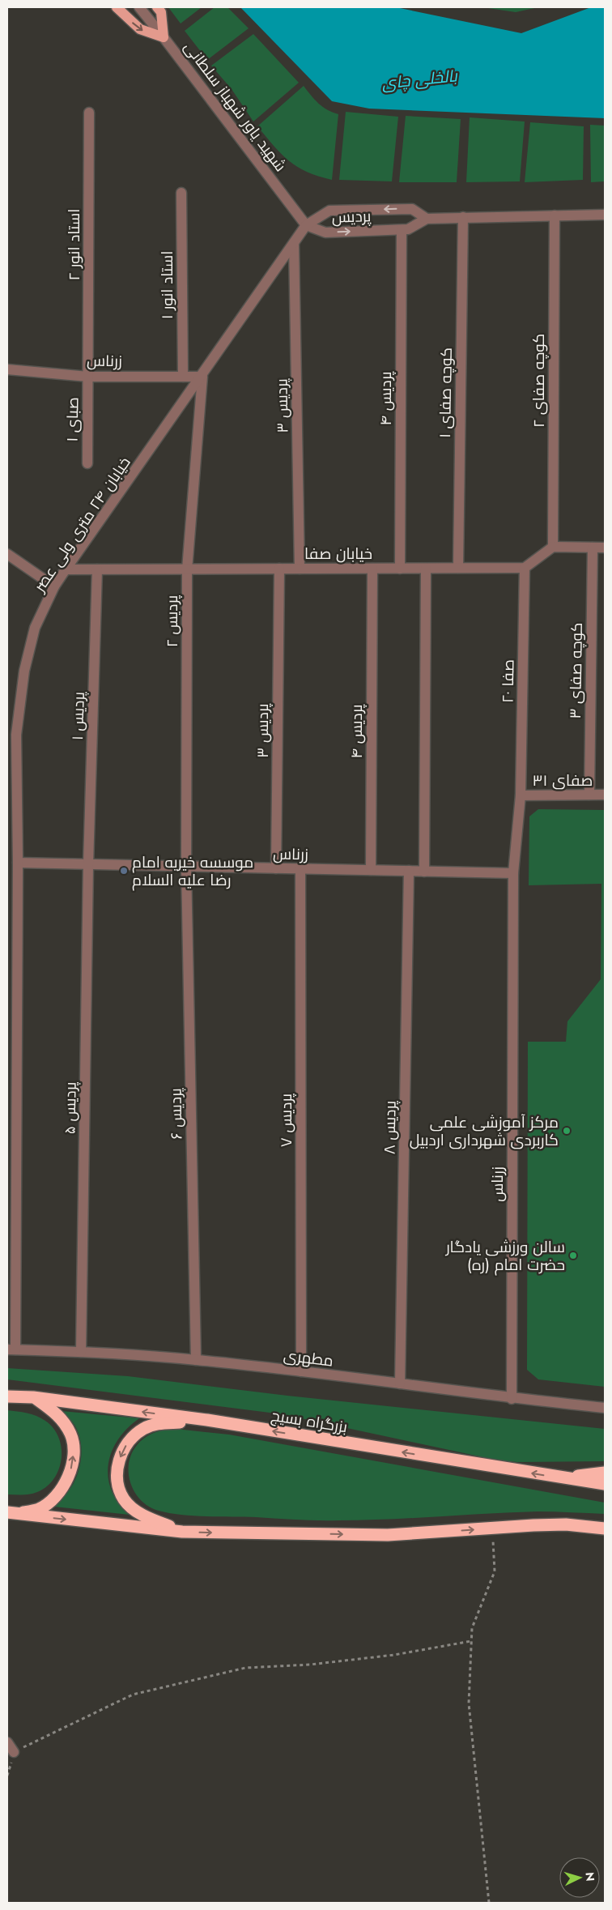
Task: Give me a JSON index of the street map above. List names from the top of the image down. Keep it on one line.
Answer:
{"streets":{"highway":["بزرگراه بسیج"],"street":["شهید یاور شهباز سلطانی","پردیس","استاد انور ۲","استاد انور ۱","زرناس","کوچه صفای ۲","کوچه صفای ۱","پردیس ۴","پردیس ۳","صبای ۱","خیابان ۲۴ متری ولی عصر","خیابان صفا","پردیس ۲","کوچه صفای ۳","صفا ۲۰","پردیس ۱","صفای ۳۱","پردیس ۵","پردیس ۶","پردیس ۷","پردیس ۸","مطهری"]},"crossings":[["شهید یاور شهباز سلطانی","پردیس"],["شهید یاور شهباز سلطانی","خیابان ۲۴ متری ولی عصر"],["پردیس","کوچه صفای ۲"],["پردیس","کوچه صفای ۱"],["پردیس","پردیس ۴"],["پردیس","خیابان ۲۴ متری ولی عصر"],["استاد انور ۲","زرناس"],["استاد انور ۲","صبای ۱"],["استاد انور ۱","زرناس"],["زرناس","پردیس ۴"],["زرناس","پردیس ۳"],["زرناس","صبای ۱"],["زرناس","خیابان ۲۴ متری ولی عصر"],["زرناس","پردیس ۲"],["زرناس","صفا ۲۰"],["زرناس","پردیس ۱"],["زرناس","صفای ۳۱"],["زرناس","پردیس ۵"],["زرناس","پردیس ۶"],["زرناس","پردیس ۷"],["زرناس","پردیس ۸"],["زرناس","مطهری"],["کوچه صفای ۱","خیابان صفا"],["پردیس ۴","خیابان صفا"],["پردیس ۳","خیابان ۲۴ متری ولی عصر"],["پردیس ۳","خیابان صفا"],["خیابان ۲۴ متری ولی عصر","خیابان صفا"],["خیابان ۲۴ متری ولی عصر","پردیس ۲"],["خیابان ۲۴ متری ولی عصر","مطهری"],["خیابان صفا","پردیس ۲"],["خیابان صفا","صفا ۲۰"],["خیابان صفا","پردیس ۱"],["پردیس ۲","پردیس ۶"],["کوچه صفای ۳","صفای ۳۱"],["صفا ۲۰","صفای ۳۱"],["پردیس ۱","پردیس ۵"],["پردیس ۵","مطهری"],["پردیس ۶","مطهری"],["پردیس ۷","مطهری"],["پردیس ۸","مطهری"]],"water":["بالخلی چای"],"places":["موسسه خیریه امام رضا علیه السلام","مرکز آموزشی علمی کاربردی شهرداری اردبیل","سالن ورزشی یادگار حضرت امام (ره)"],"north":"right"}
